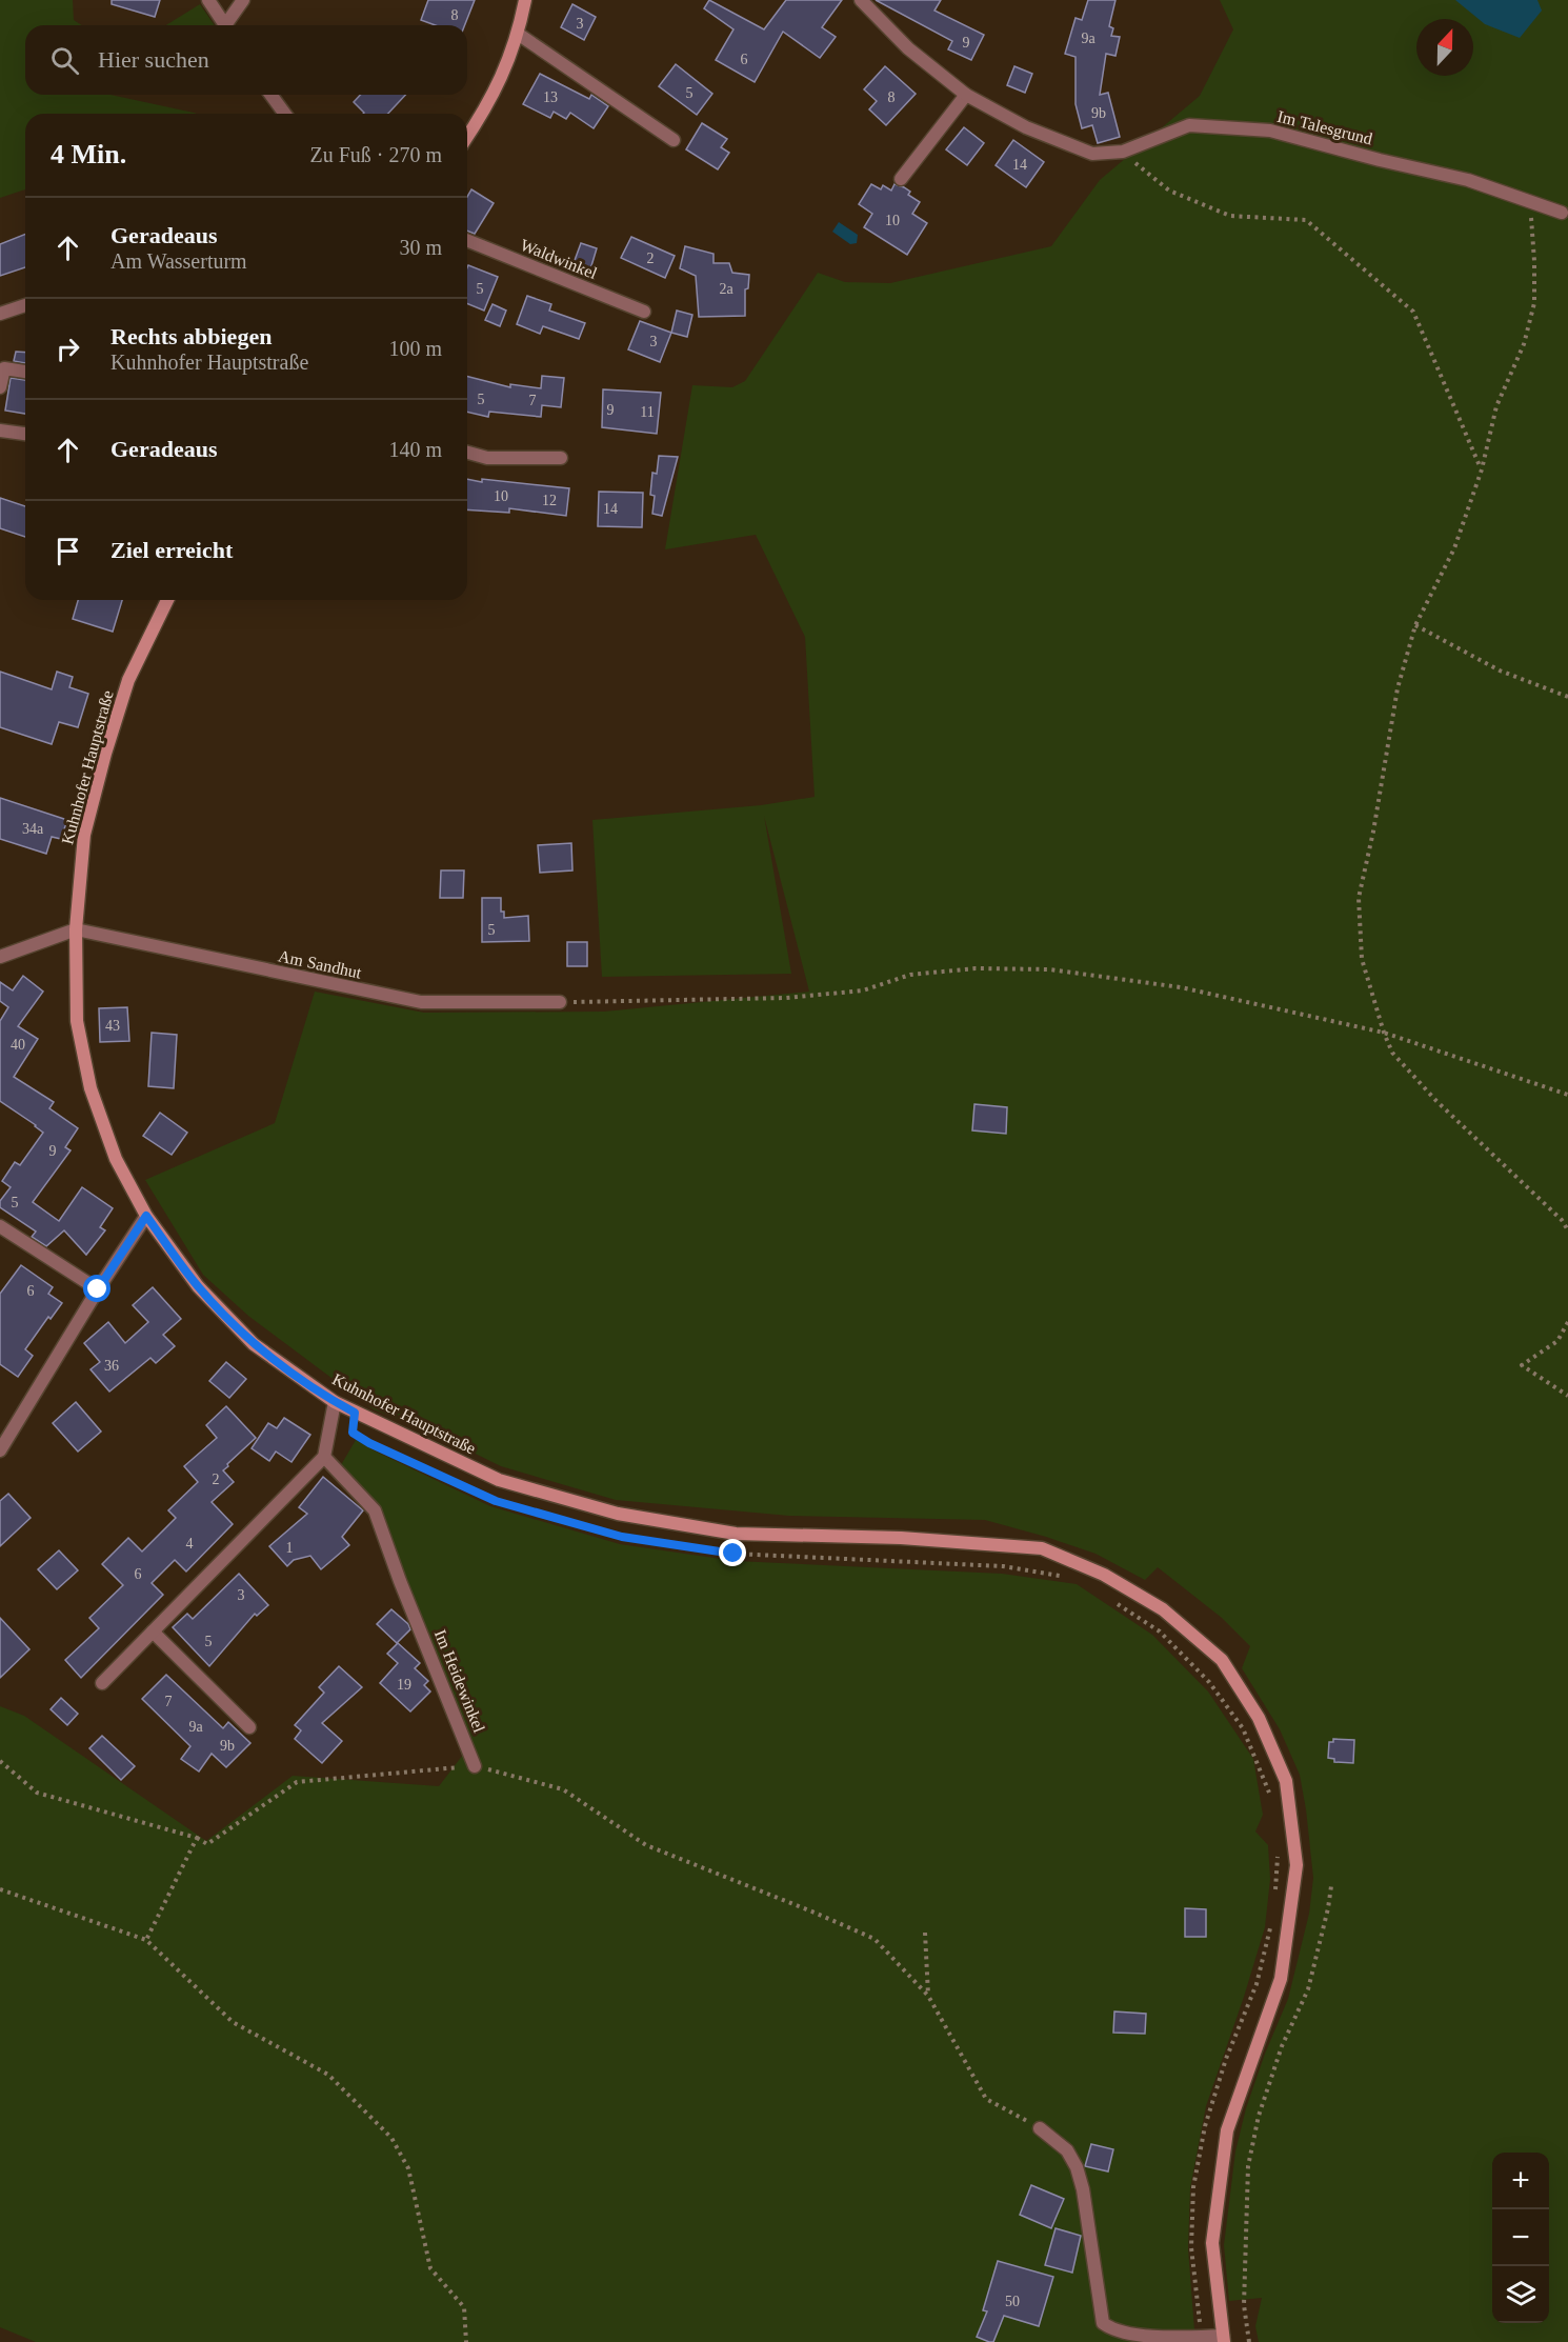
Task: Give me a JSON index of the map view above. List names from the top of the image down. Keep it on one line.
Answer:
{"streets":{"street":["Im Talesgrund","Waldwinkel","Kuhnhofer Hauptstraße","Am Sandhut","Im Heidewinkel"]},"crossings":[["Kuhnhofer Hauptstraße","Am Sandhut"]],"house_numbers":["8","3","9a","9","6","5","13","8","9b","14","10","2","5","2a","3","5","7","9","11","10","12","14","34a","5","43","40","9","5","6","36","2","4","1","6","3","5","19","7","9a","9b","50"],"north":"top","page":{"search":"Hier suchen","heading":["4 Min.","Zu Fuß · 270 m"],"list":[["Geradeaus","Am Wasserturm","30 m"],["Rechts abbiegen","Kuhnhofer Hauptstraße","100 m"],["Geradeaus","140 m"],"Ziel erreicht"],"map_buttons":["+","−"]}}
